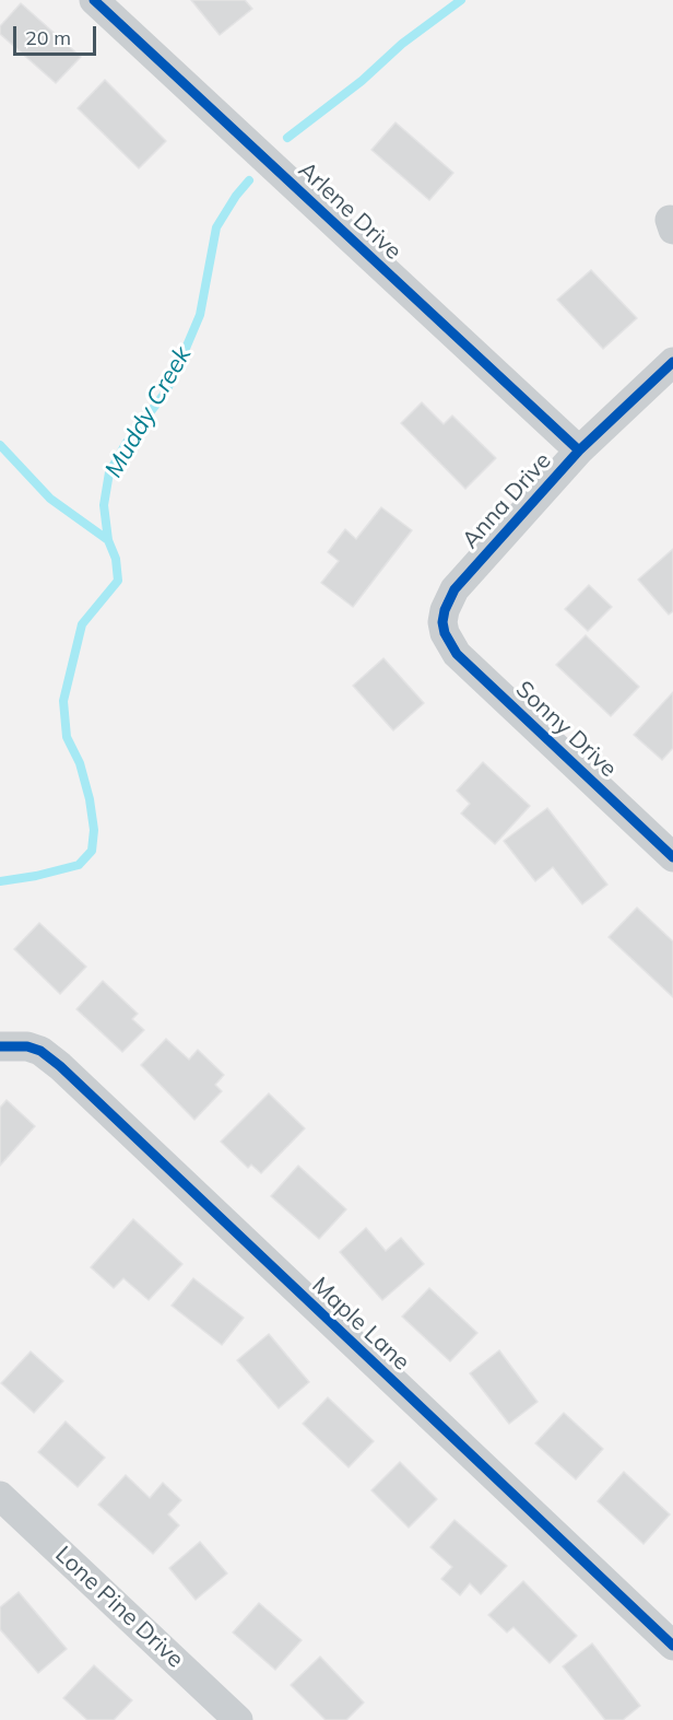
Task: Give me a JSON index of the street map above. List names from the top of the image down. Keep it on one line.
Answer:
{"streets":{"street":["Arlene Drive","Anna Drive","Sonny Drive","Maple Lane","Lone Pine Drive"]},"crossings":[["Arlene Drive","Anna Drive"],["Anna Drive","Sonny Drive"]],"water":["Muddy Creek"],"scale_bar":"20 m"}
